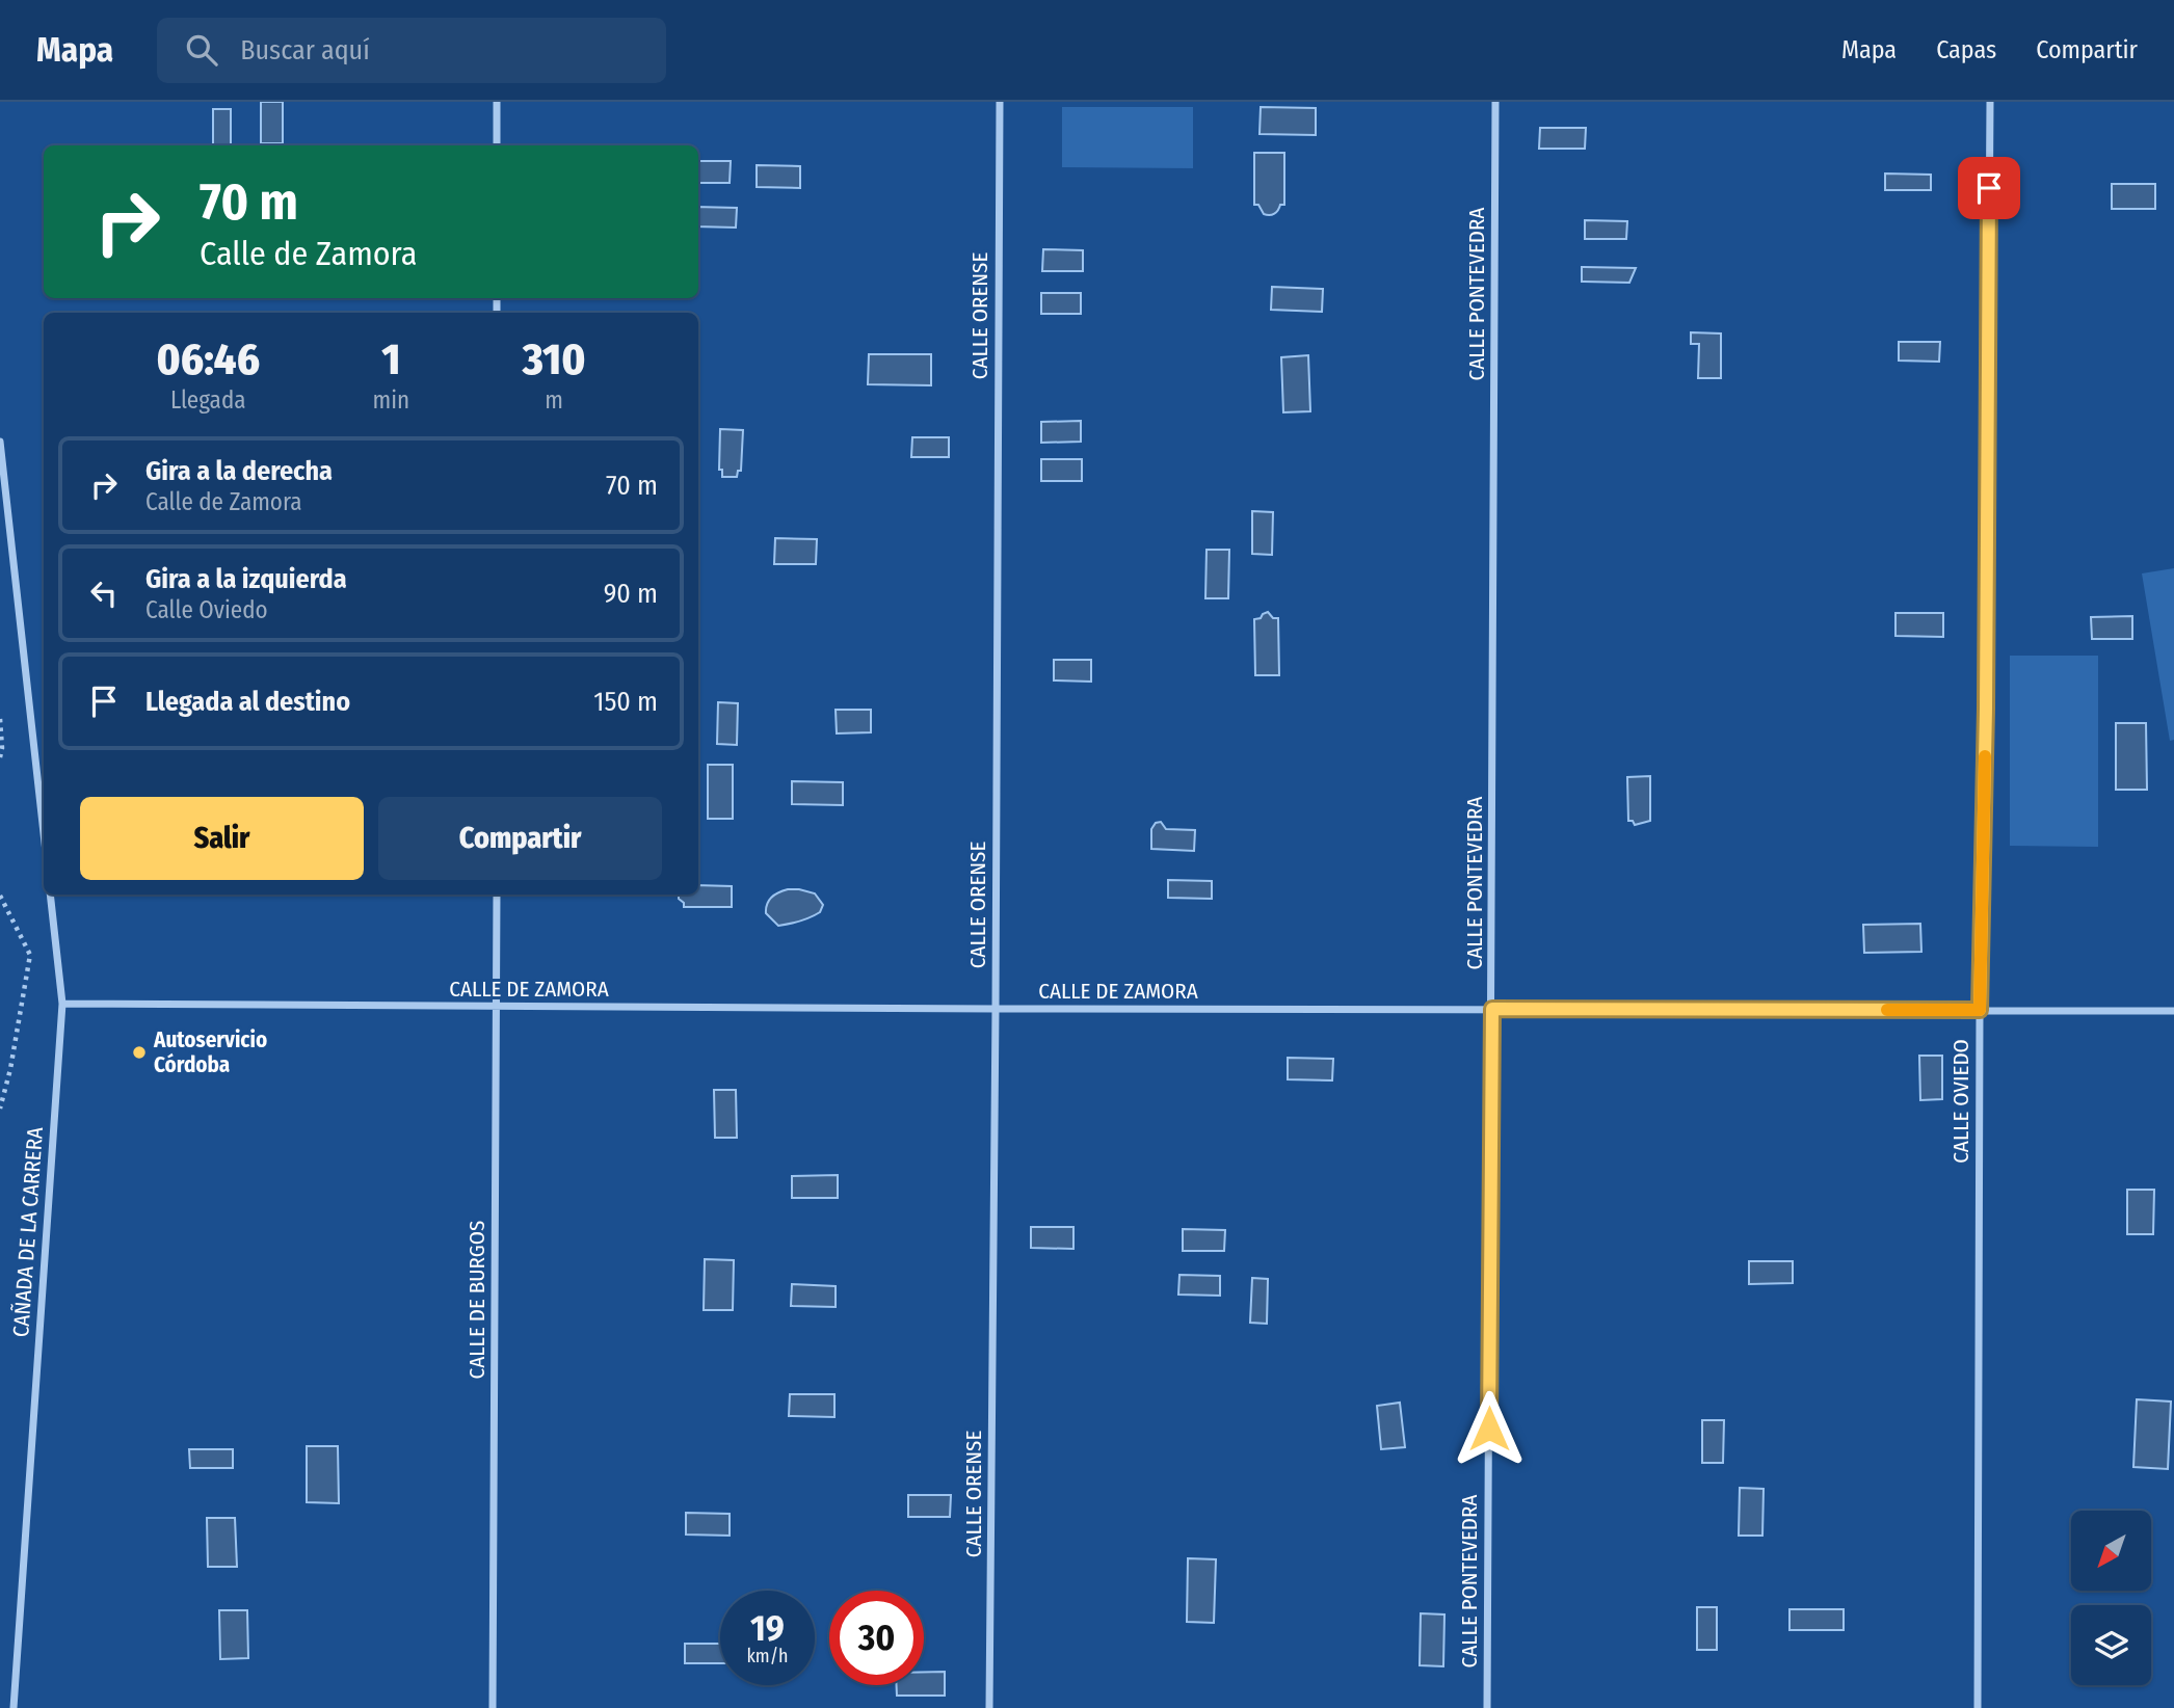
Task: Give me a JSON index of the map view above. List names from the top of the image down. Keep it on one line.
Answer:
{"streets":{"street":["CALLE PONTEVEDRA","CALLE ORENSE","CALLE DE ZAMORA","CALLE OVIEDO","CAÑADA DE LA CARRERA","CALLE DE BURGOS"]},"crossings":[["CALLE PONTEVEDRA","CALLE DE ZAMORA"],["CALLE ORENSE","CALLE DE ZAMORA"],["CALLE DE ZAMORA","CALLE OVIEDO"],["CALLE DE ZAMORA","CAÑADA DE LA CARRERA"],["CALLE DE ZAMORA","CALLE DE BURGOS"]],"places":["Autoservicio Córdoba"],"north":"bottom left","page":{"header":"Mapa","search":"Buscar aquí","nav":["Mapa","Capas","Compartir"],"turn":["70 m","Calle de Zamora"],"eta":["06:46","Llegada","1","min","310","m"],"list":[{"name":"Gira a la derecha","note":"Calle de Zamora","value":"70 m"},{"name":"Gira a la izquierda","note":"Calle Oviedo","value":"90 m"},{"name":"Llegada al destino","value":"150 m"}],"buttons":["Salir","Compartir"],"speed":"19 km/h","limit":"30"}}
